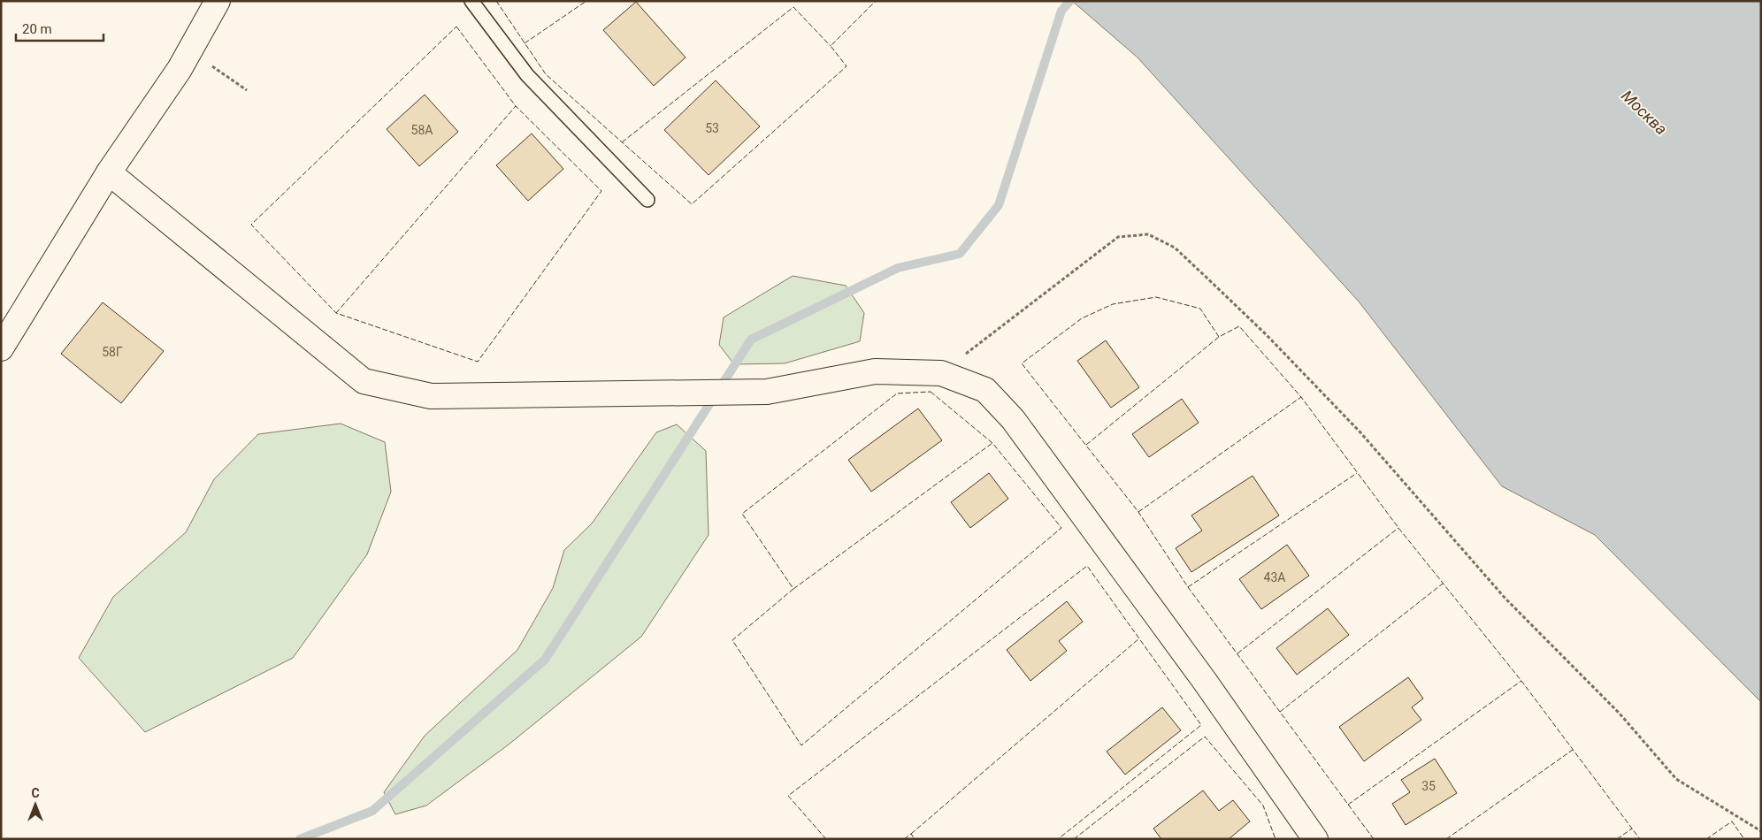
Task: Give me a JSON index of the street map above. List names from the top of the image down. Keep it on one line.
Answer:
{"water":["Москва"],"house_numbers":["53","58А","58Г","43А","35"],"scale_bar":"20 m","north":"top"}
